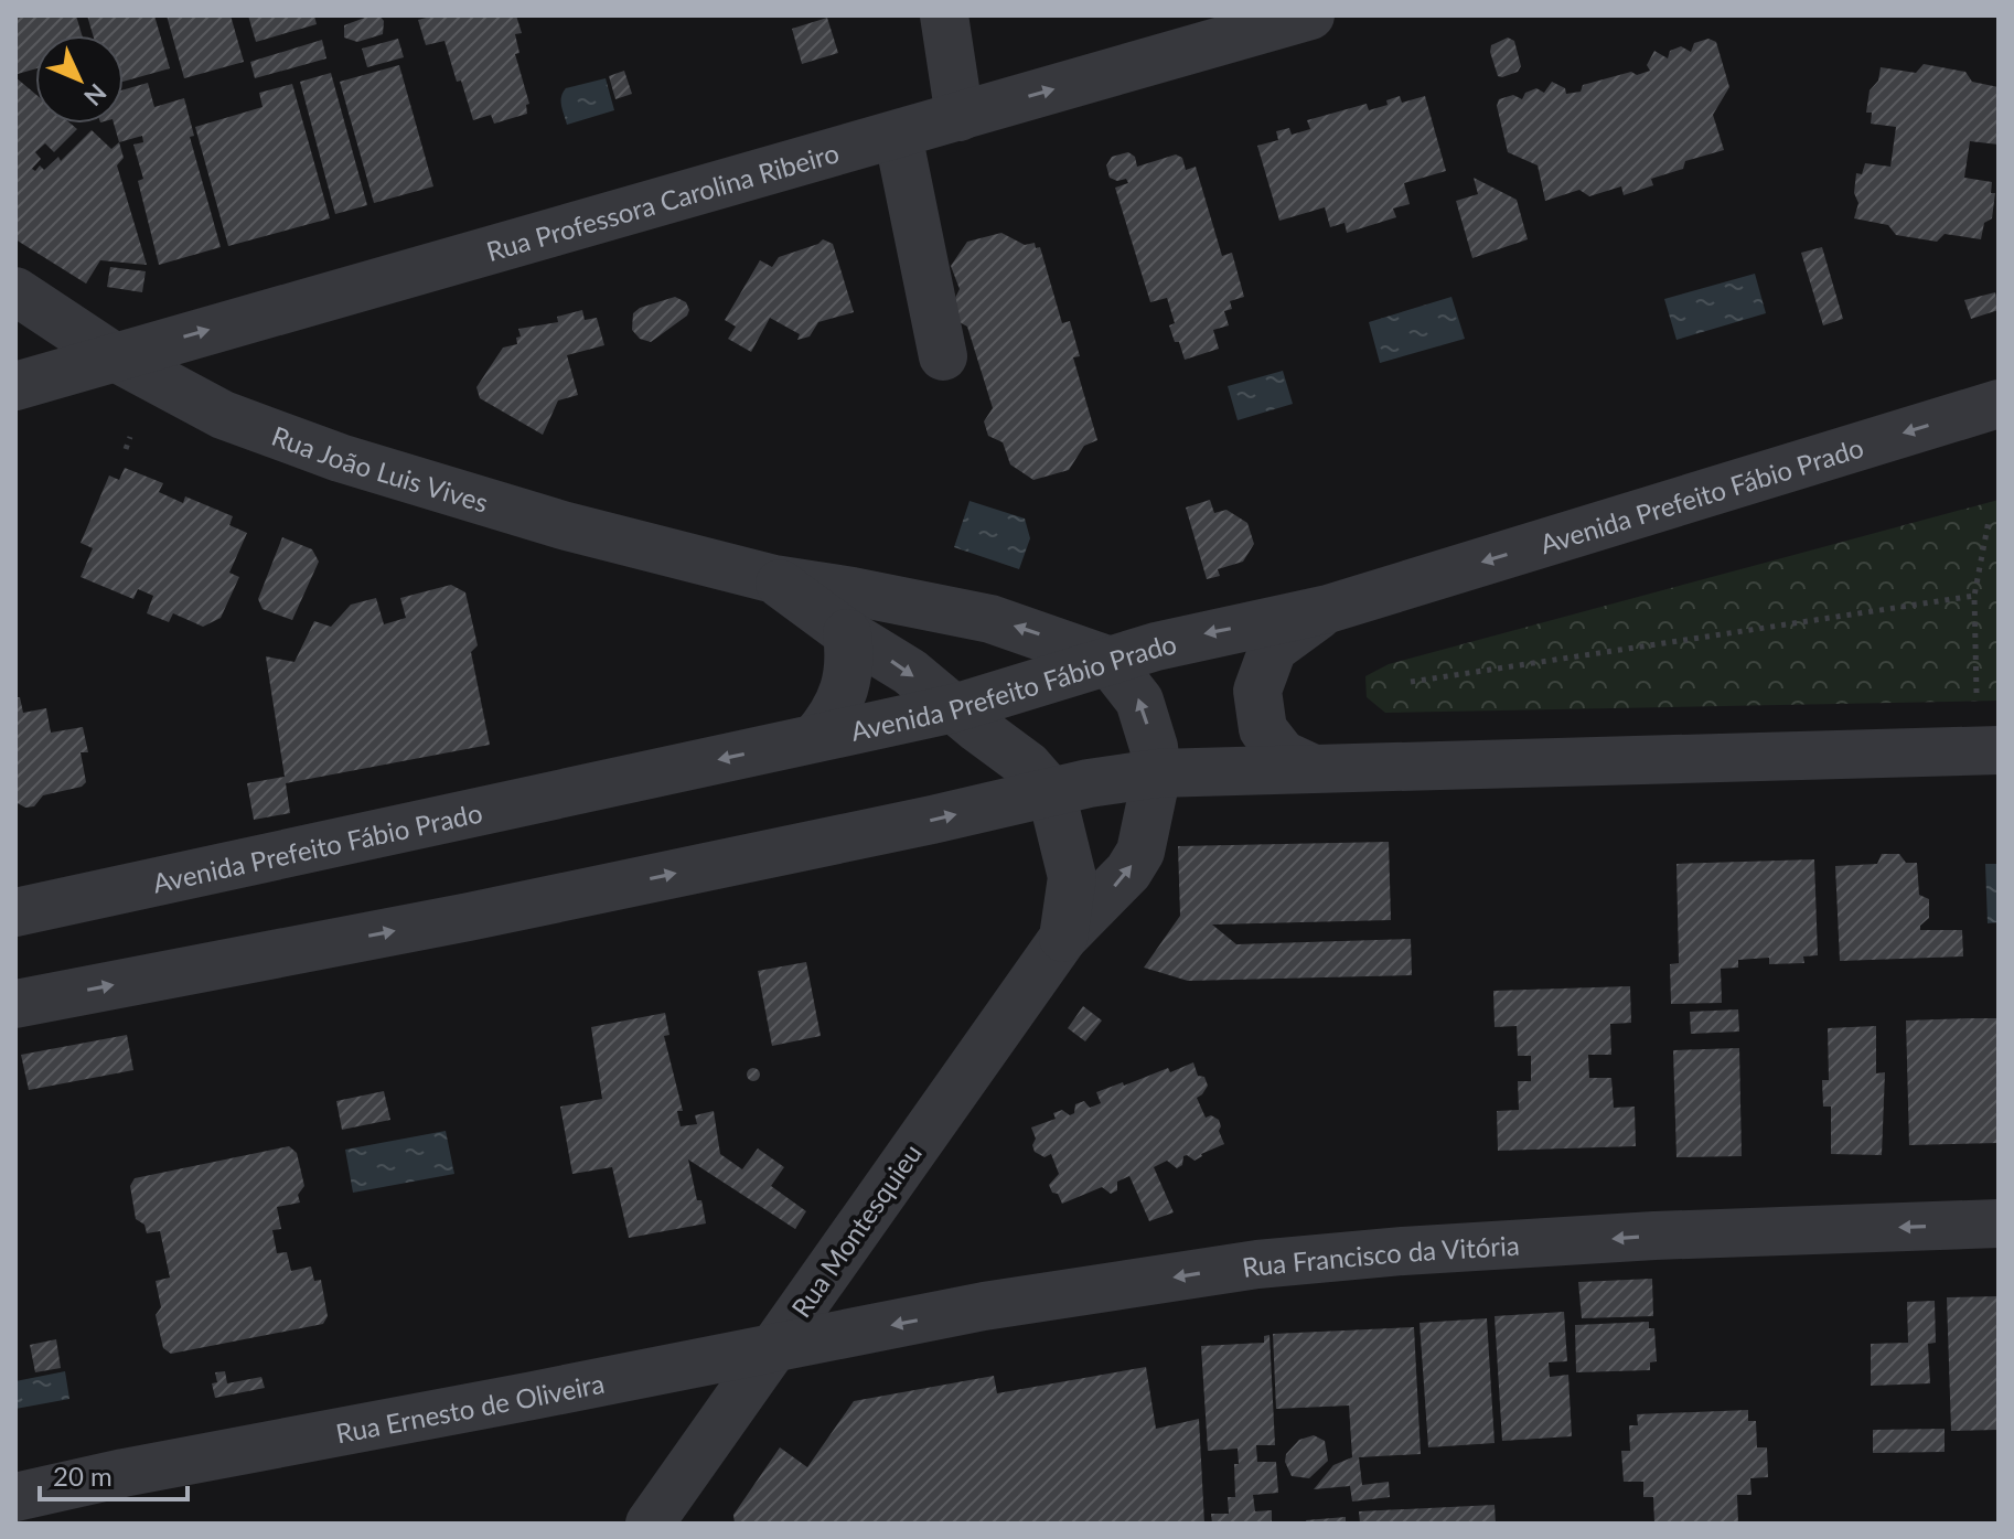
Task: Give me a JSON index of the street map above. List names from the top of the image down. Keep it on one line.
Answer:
{"streets":{"street":["Rua Professora Carolina Ribeiro","Rua João Luis Vives","Avenida Prefeito Fábio Prado","Rua Montesquieu","Rua Francisco da Vitória","Rua Ernesto de Oliveira"]},"crossings":[["Rua Professora Carolina Ribeiro","Rua João Luis Vives"],["Rua João Luis Vives","Avenida Prefeito Fábio Prado"],["Rua João Luis Vives","Rua Montesquieu"],["Rua Montesquieu","Rua Francisco da Vitória"],["Rua Montesquieu","Rua Ernesto de Oliveira"],["Rua Francisco da Vitória","Rua Ernesto de Oliveira"]],"one_way":["Rua Professora Carolina Ribeiro","Rua Francisco da Vitória"],"scale_bar":"20 m","north":"bottom right"}
